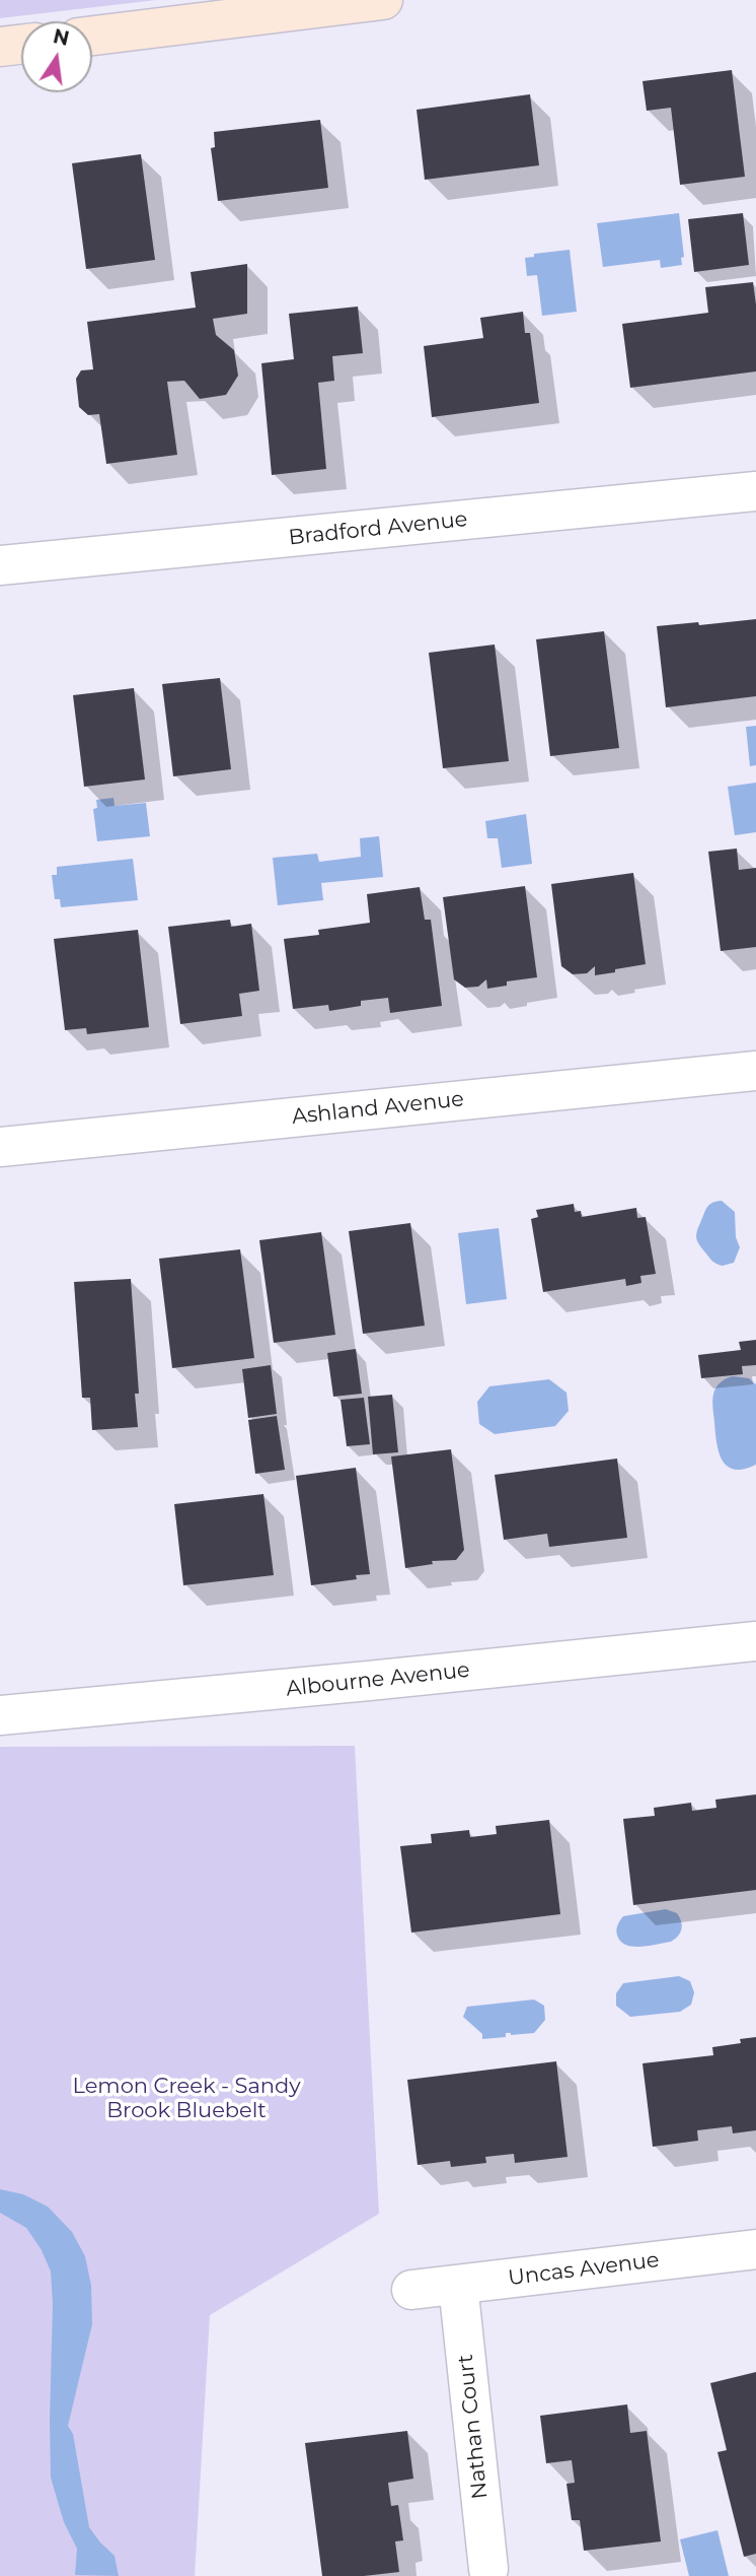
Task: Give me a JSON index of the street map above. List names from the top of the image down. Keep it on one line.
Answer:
{"streets":{"street":["Bradford Avenue","Ashland Avenue","Albourne Avenue","Uncas Avenue","Nathan Court"]},"crossings":[["Uncas Avenue","Nathan Court"]],"parks":["Lemon Creek - Sandy Brook Bluebelt"],"north":"top"}
